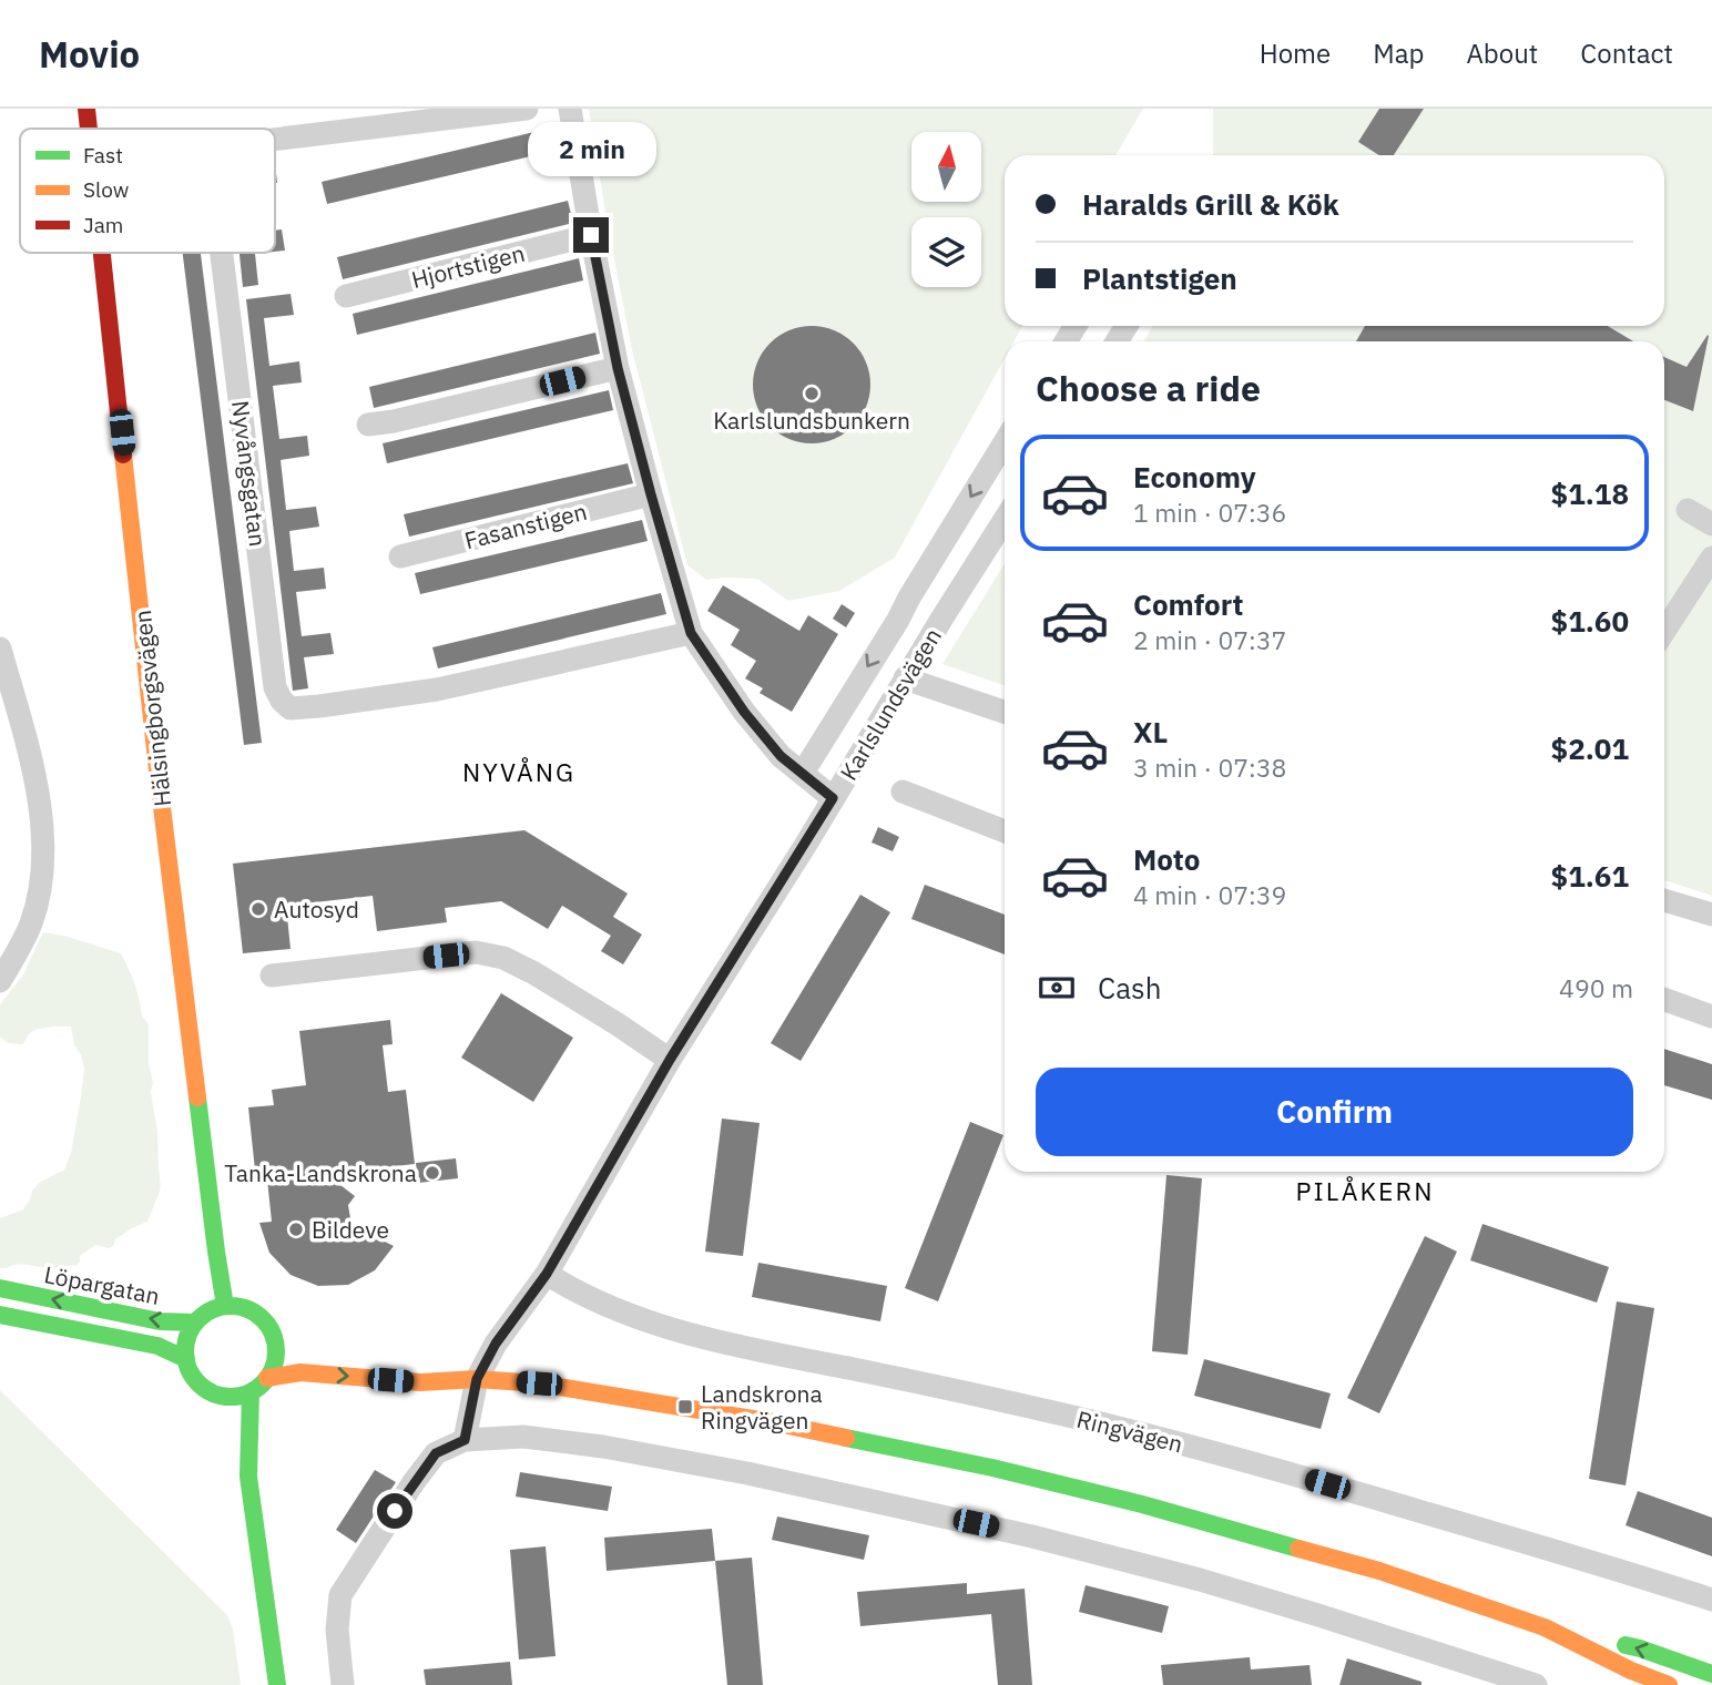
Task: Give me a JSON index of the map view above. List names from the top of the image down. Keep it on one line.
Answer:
{"streets":{"main road":["Hälsingborgsvägen","Löpargatan"],"street":["Hjortstigen","Nyvångsgatan","Fasanstigen","Karlslundsvägen","Ringvägen"]},"crossings":[["Karlslundsvägen","Ringvägen"],["Hälsingborgsvägen","Löpargatan"]],"districts":["NYVÅNG","PILÅKERN"],"places":{"other":["Karlslundsbunkern","Autosyd","Tanka-Landskrona","Bildeve"],"transit":["Landskrona Ringvägen"]},"legend":["Fast","Slow","Jam"],"north":"top","page":{"header":"Movio","nav":["Home","Map","About","Contact"],"bubble":"2 min","banner":["Haralds Grill & Kök","Plantstigen"],"heading":"Choose a ride","list":[{"name":"Economy","note":"1 min · 07:36","value":"$1.18"},{"name":"Comfort","note":"2 min · 07:37","value":"$1.60"},{"name":"XL","note":"3 min · 07:38","value":"$2.01"},{"name":"Moto","note":"4 min · 07:39","value":"$1.61"}],"pay":["Cash","490 m"],"buttons":"Confirm"}}
